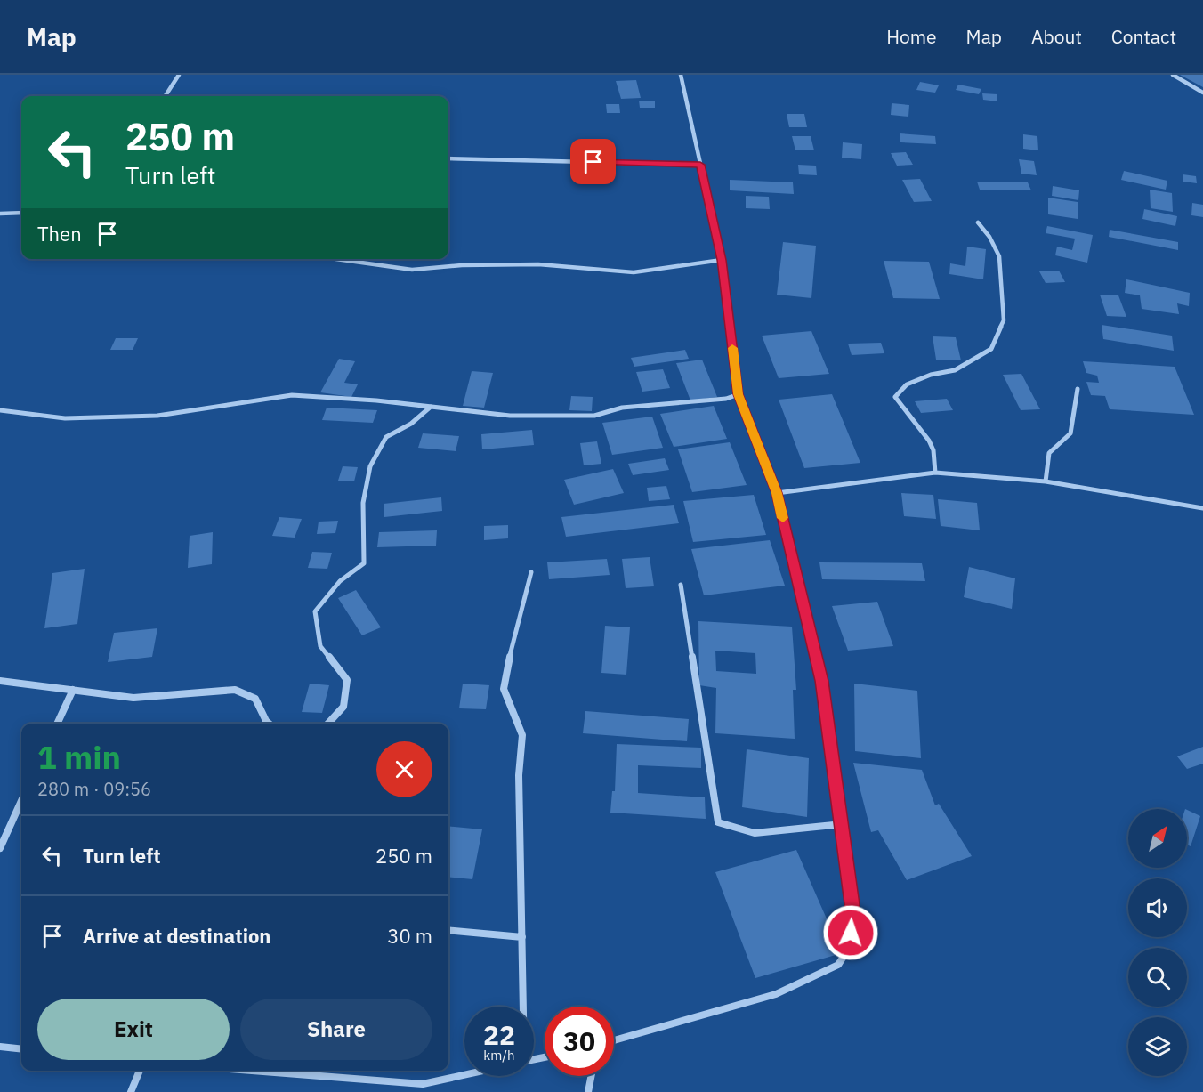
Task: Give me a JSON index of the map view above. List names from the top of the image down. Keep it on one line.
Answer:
{"north":"top right","page":{"header":"Map","nav":["Home","Map","About","Contact"],"turn":["250 m","Turn left"],"then":"Then","heading":["1 min","280 m · 09:56"],"list":[{"name":"Turn left","value":"250 m"},{"name":"Arrive at destination","value":"30 m"}],"buttons":["Exit","Share"],"speed":"22 km/h","limit":"30"}}
